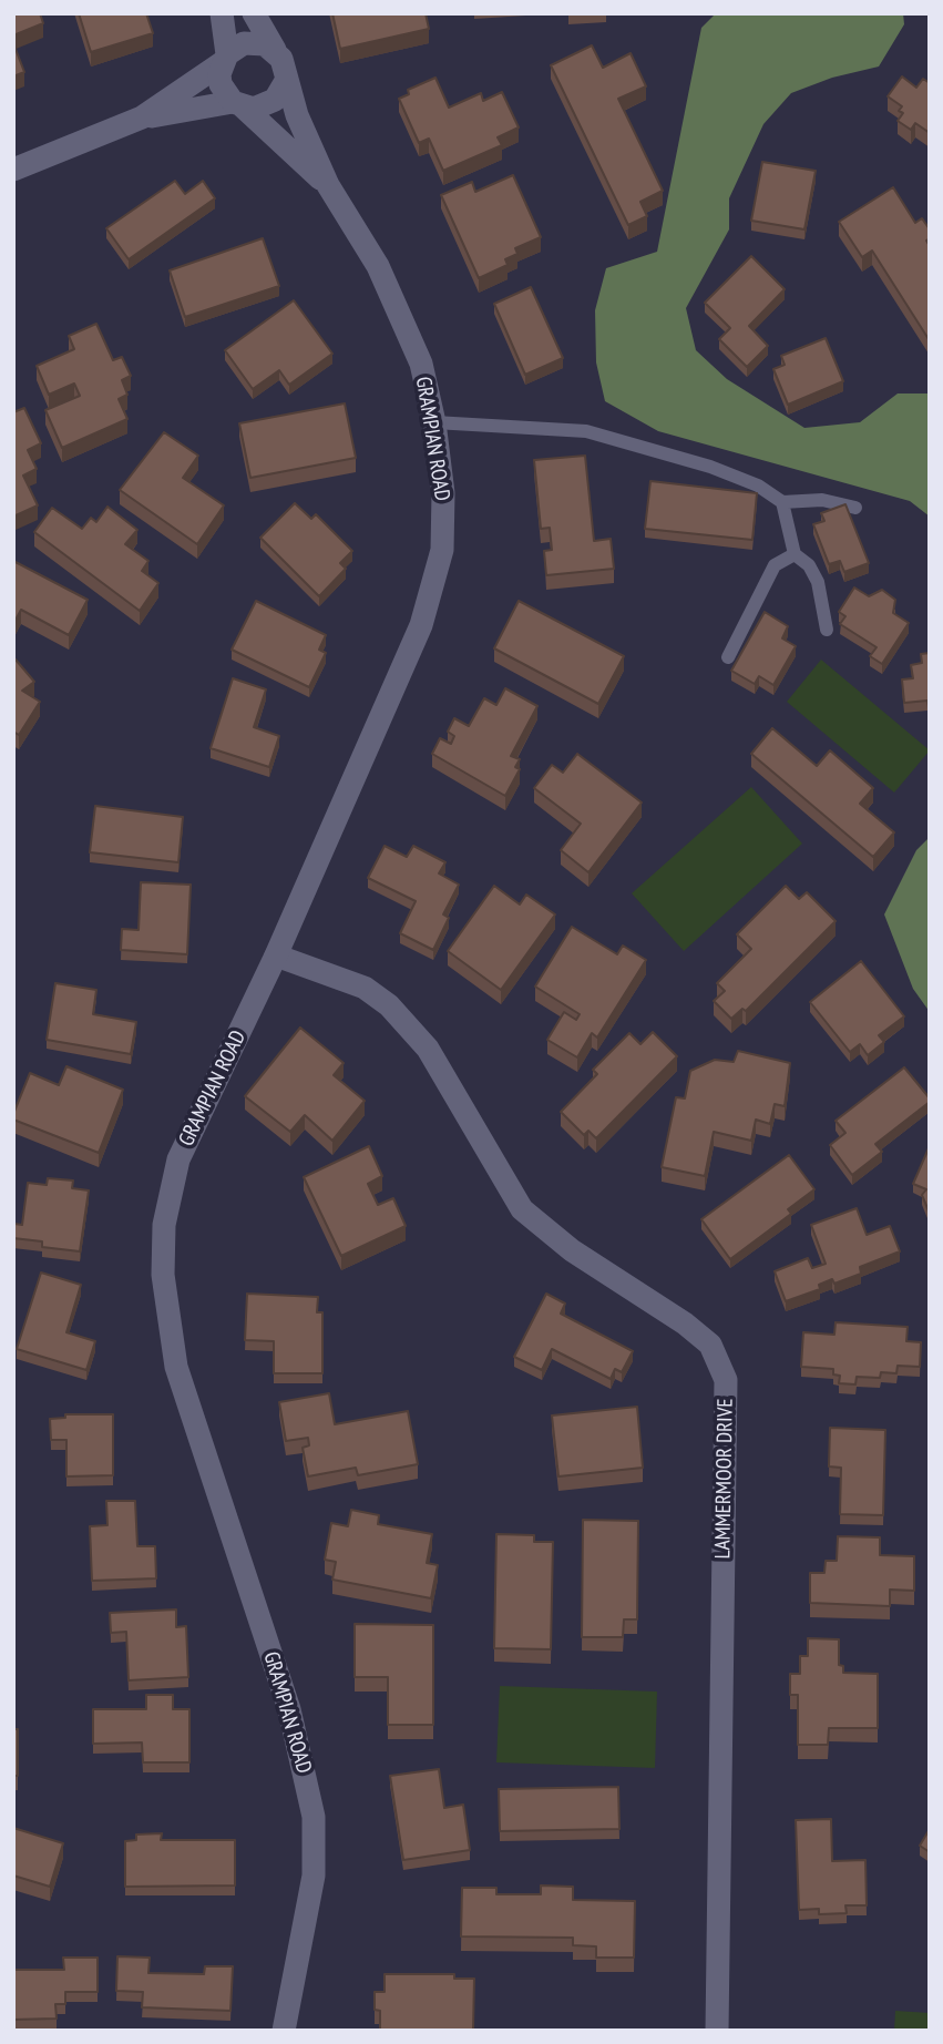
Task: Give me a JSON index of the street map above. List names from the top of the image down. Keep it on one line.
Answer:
{"streets":{"street":["GRAMPIAN ROAD","LAMMERMOOR DRIVE"]},"crossings":[["GRAMPIAN ROAD","LAMMERMOOR DRIVE"]]}
